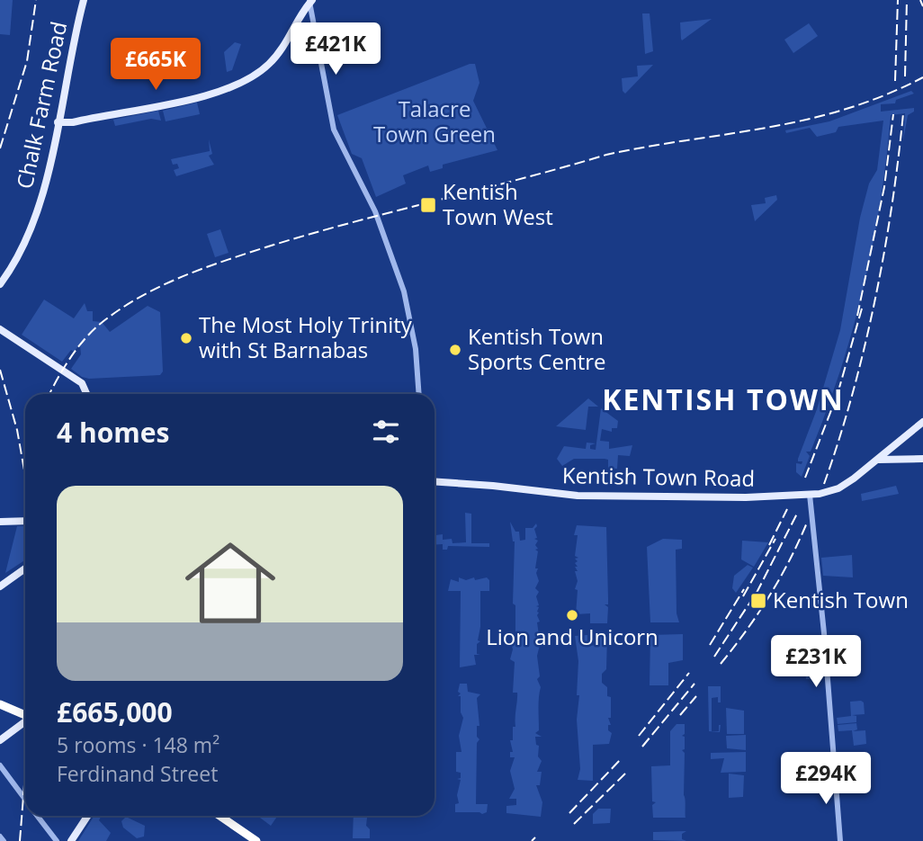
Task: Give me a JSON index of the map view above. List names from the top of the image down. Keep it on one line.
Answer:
{"streets":{"main road":["Chalk Farm Road","Kentish Town Road"]},"districts":["KENTISH TOWN"],"parks":["Talacre Town Green"],"places":{"transit":["Kentish Town West","Kentish Town"],"other":["The Most Holy Trinity with St Barnabas","Kentish Town Sports Centre","Lion and Unicorn"]},"page":{"price":["£421K","£665K","£231K","£294K"],"heading":"4 homes","list":[{"name":"£665,000","note":"5 rooms · 148 m² · Ferdinand Street"}]}}
